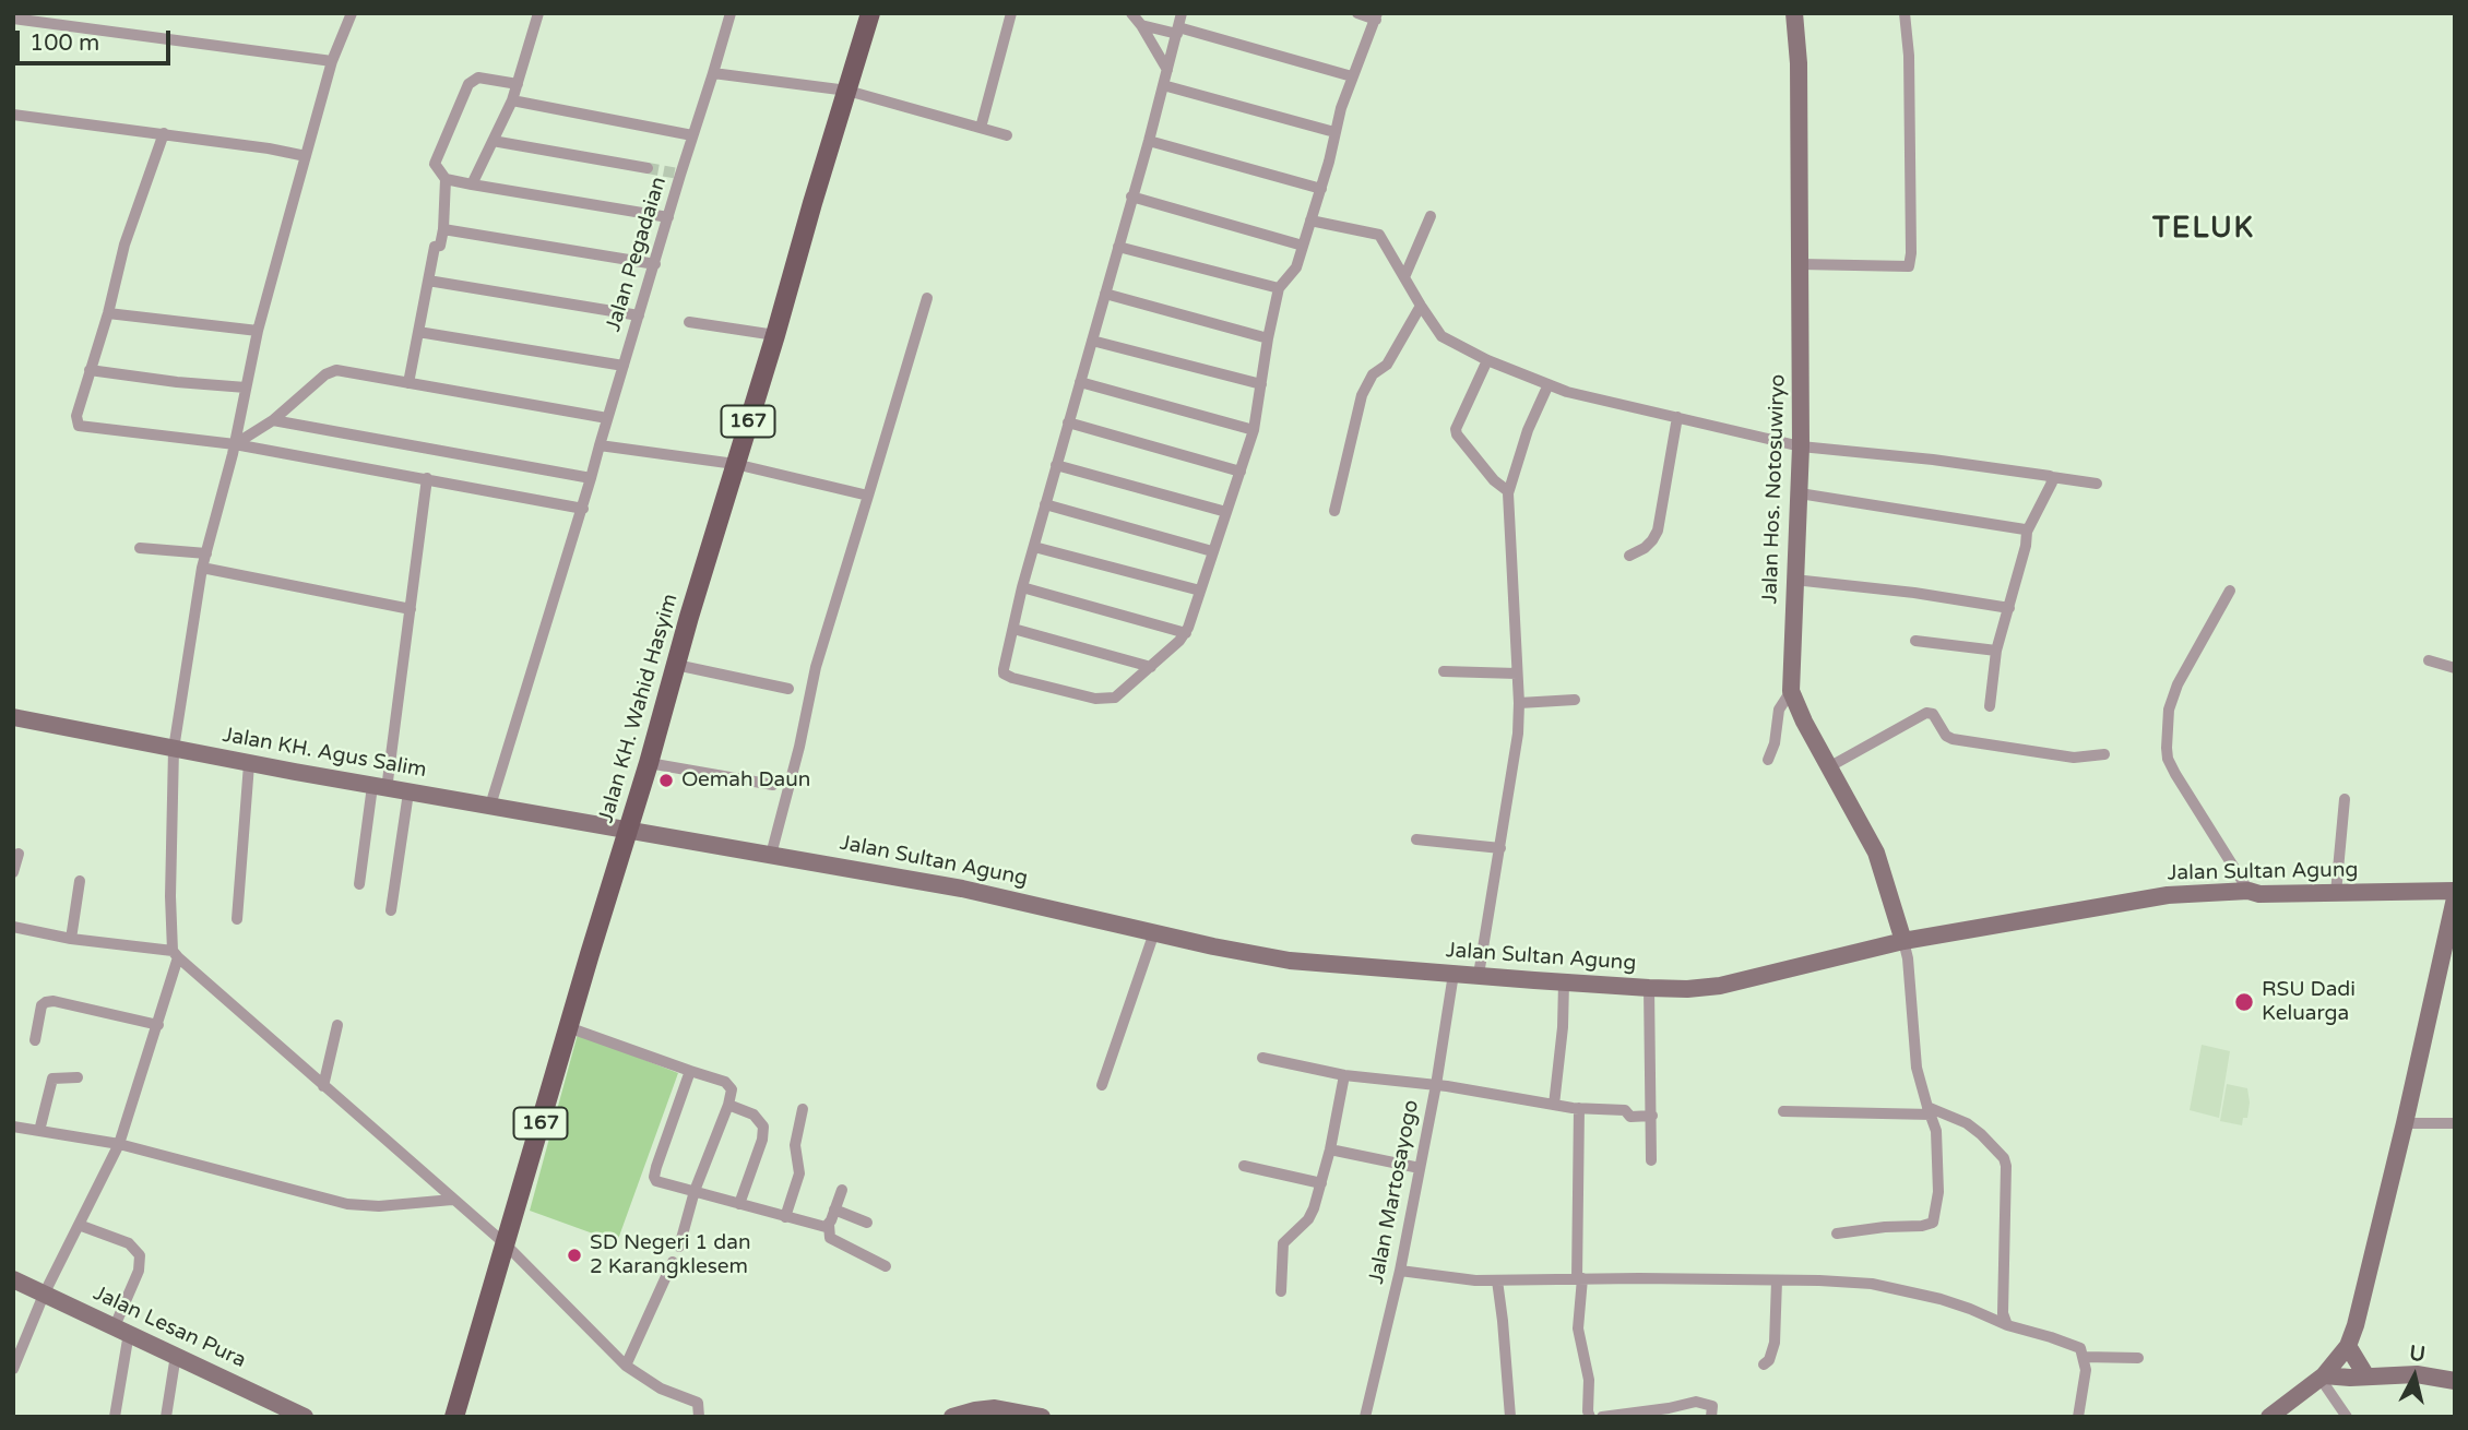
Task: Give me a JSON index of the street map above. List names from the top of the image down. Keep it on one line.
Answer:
{"streets":{"main road":["167","Jalan KH. Wahid Hasyim"],"street":["Jalan Pegadaian","Jalan Hos. Notosuwiryo","Jalan KH. Agus Salim","Jalan Sultan Agung","Jalan Martosayogo","Jalan Lesan Pura"]},"crossings":[["Jalan Pegadaian","Jalan KH. Agus Salim"],["Jalan Hos. Notosuwiryo","Jalan Sultan Agung"],["Jalan KH. Wahid Hasyim","Jalan KH. Agus Salim"],["Jalan KH. Wahid Hasyim","Jalan Sultan Agung"],["Jalan KH. Agus Salim","Jalan Sultan Agung"],["Jalan Sultan Agung","Jalan Martosayogo"]],"districts":["TELUK"],"places":["Oemah Daun","RSU Dadi Keluarga","SD Negeri 1 dan 2 Karangklesem"],"scale_bar":"100 m","north":"top"}
